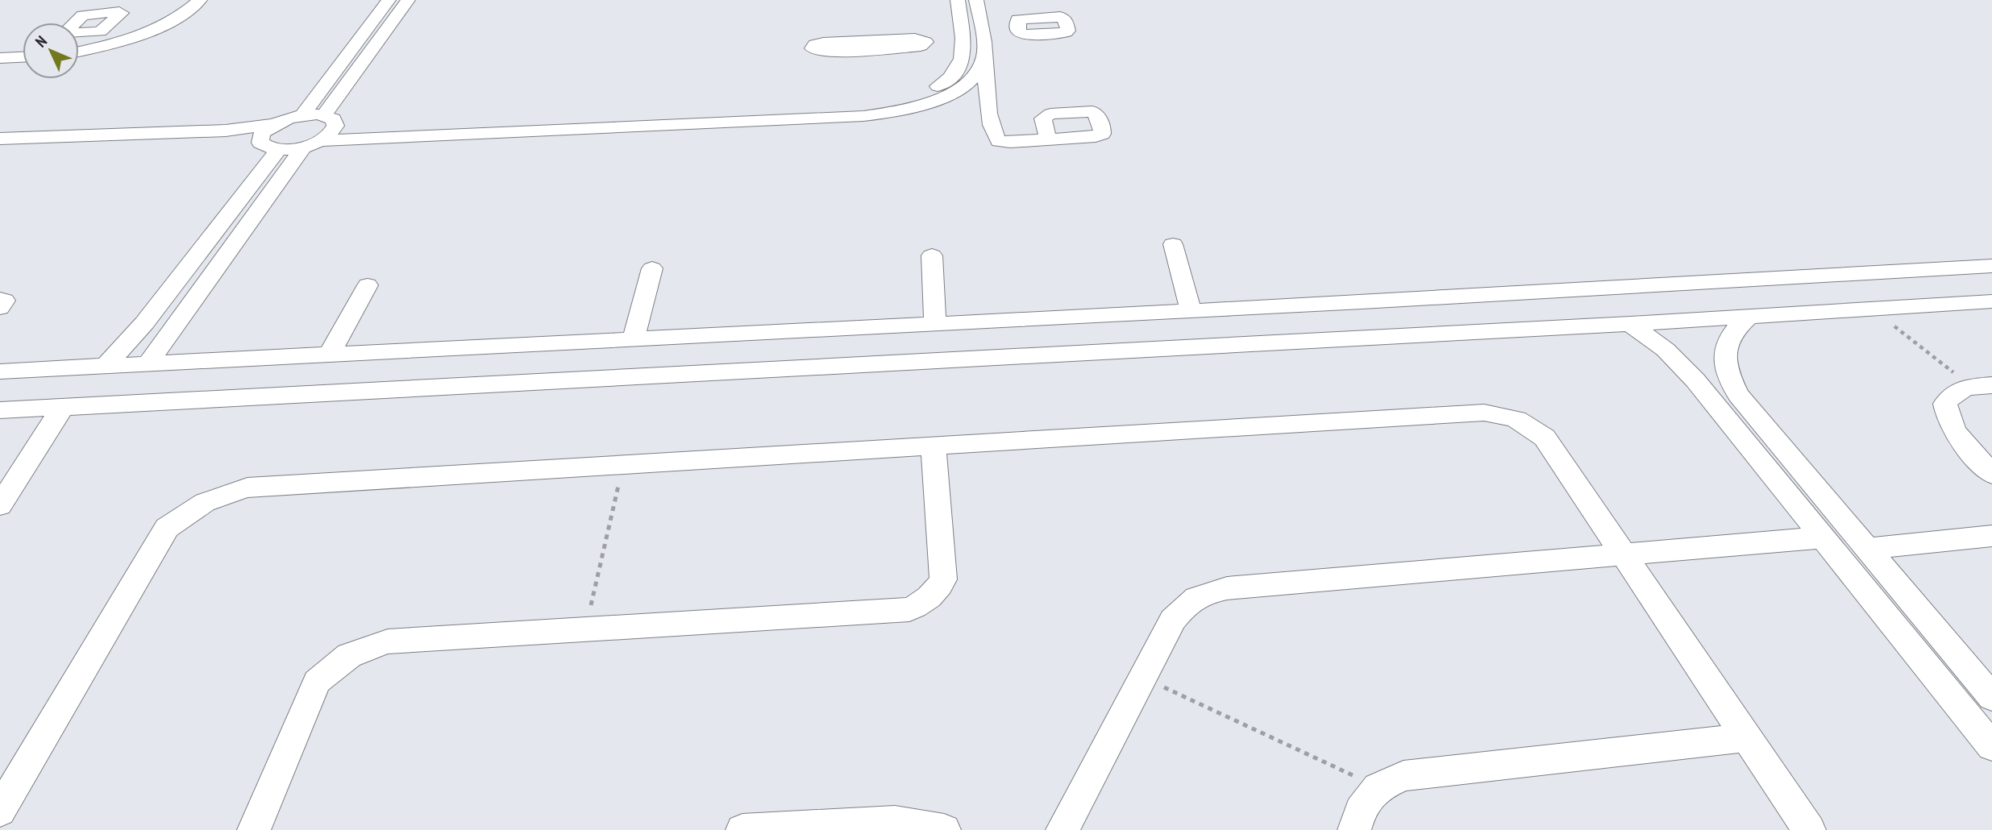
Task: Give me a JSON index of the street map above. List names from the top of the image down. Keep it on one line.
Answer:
{"north":"top left"}
